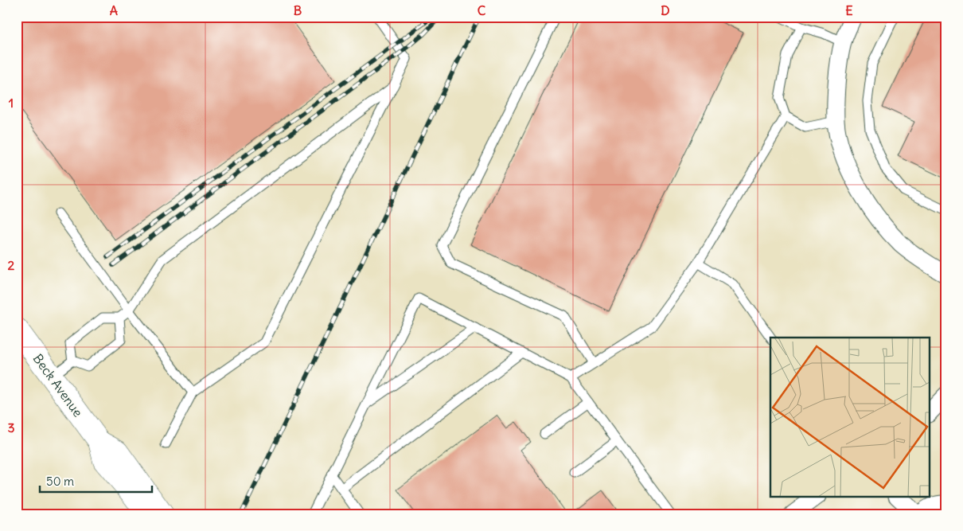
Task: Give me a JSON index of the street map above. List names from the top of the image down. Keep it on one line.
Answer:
{"streets":{"street":["Beck Avenue"]},"scale_bar":"50 m","grid":{"columns":["A","B","C","D","E"],"rows":["1","2","3"]}}
